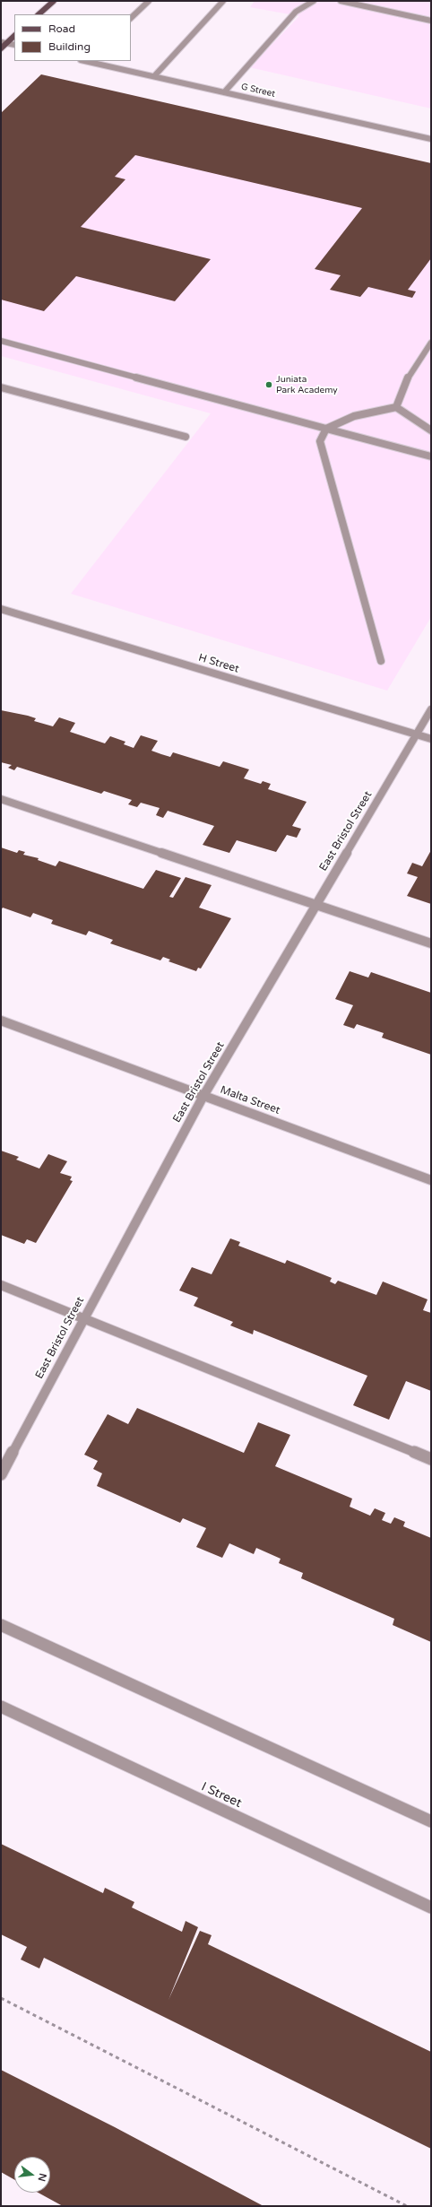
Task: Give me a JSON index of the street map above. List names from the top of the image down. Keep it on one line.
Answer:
{"streets":{"street":["G Street","H Street","East Bristol Street","Malta Street","I Street"]},"crossings":[["H Street","East Bristol Street"],["East Bristol Street","Malta Street"]],"places":["Juniata Park Academy"],"legend":["Road","Building"],"north":"right"}
